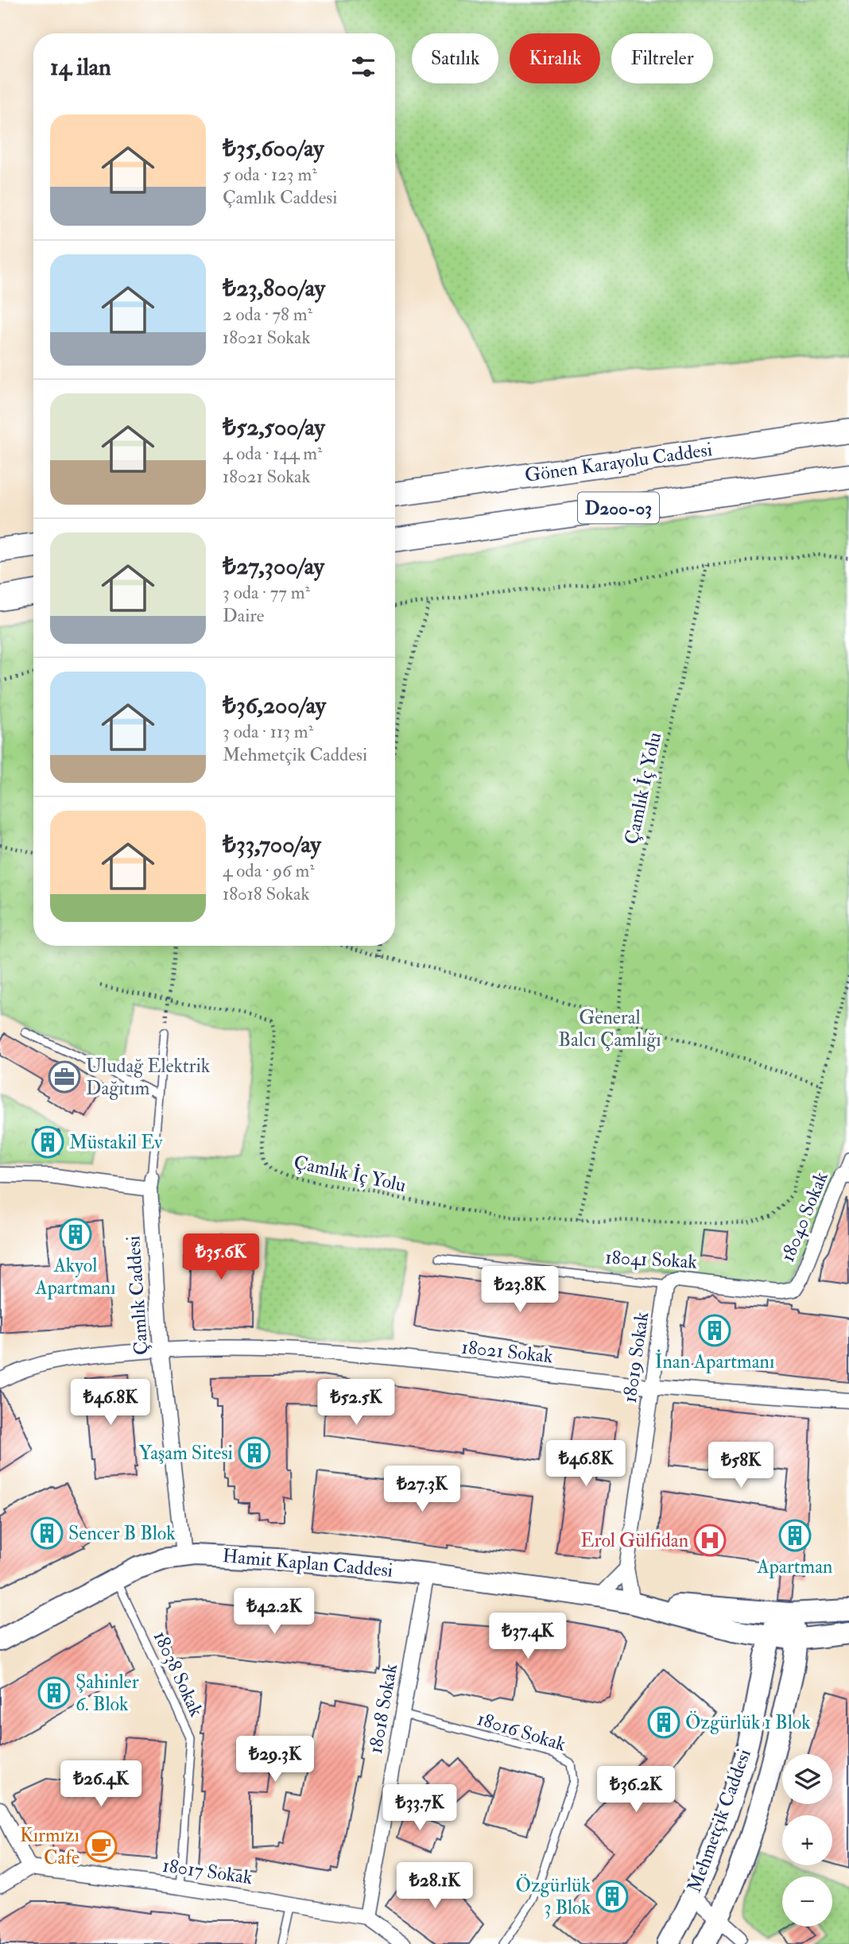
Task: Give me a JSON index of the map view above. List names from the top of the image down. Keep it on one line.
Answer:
{"streets":{"highway":["Gönen Karayolu Caddesi","D200-03"],"main road":["Hamit Kaplan Caddesi","Mehmetçik Caddesi"],"street":["18040 Sokak","18041 Sokak","Çamlık Caddesi","18021 Sokak","18019 Sokak","18018 Sokak","18017 Sokak"],"lane":["18038 Sokak","18016 Sokak"],"path":["Çamlık İç Yolu"]},"crossings":[["18040 Sokak","18041 Sokak"],["18041 Sokak","18019 Sokak"],["Çamlık Caddesi","18021 Sokak"],["Çamlık Caddesi","Hamit Kaplan Caddesi"],["18021 Sokak","18019 Sokak"],["18019 Sokak","Hamit Kaplan Caddesi"],["Hamit Kaplan Caddesi","18038 Sokak"],["Hamit Kaplan Caddesi","18018 Sokak"],["Hamit Kaplan Caddesi","Mehmetçik Caddesi"],["18038 Sokak","18017 Sokak"],["18018 Sokak","18016 Sokak"],["18018 Sokak","18017 Sokak"]],"parks":["General Balcı Çamlığı"],"places":{"office":["Uludağ Elektrik Dağıtım"],"building":["Müstakil Ev","Akyol Apartmanı","İnan Apartmanı","Yaşam Sitesi","Sencer B Blok","Apartman","Şahinler 6. Blok","Özgürlük 1 Blok","Özgürlük 3 Blok"],"hospital":["Erol Gülfidan"],"cafe":["Kırmızı Cafe"]},"page":{"chip":["Satılık","Kiralık","Filtreler"],"heading":"14 ilan","list":[{"name":"₺35,600/ay","note":"5 oda · 123 m² · Çamlık Caddesi"},{"name":"₺23,800/ay","note":"2 oda · 78 m² · 18021 Sokak"},{"name":"₺52,500/ay","note":"4 oda · 144 m² · 18021 Sokak"},{"name":"₺27,300/ay","note":"3 oda · 77 m² · Daire"},{"name":"₺36,200/ay","note":"3 oda · 113 m² · Mehmetçik Caddesi"},{"name":"₺33,700/ay","note":"4 oda · 96 m² · 18018 Sokak"}],"price":["₺35.6K","₺23.8K","₺46.8K","₺52.5K","₺46.8K","₺58K","₺27.3K","₺42.2K","₺37.4K","₺29.3K","₺26.4K","₺36.2K","₺33.7K","₺28.1K"],"map_buttons":["+","−"]}}
